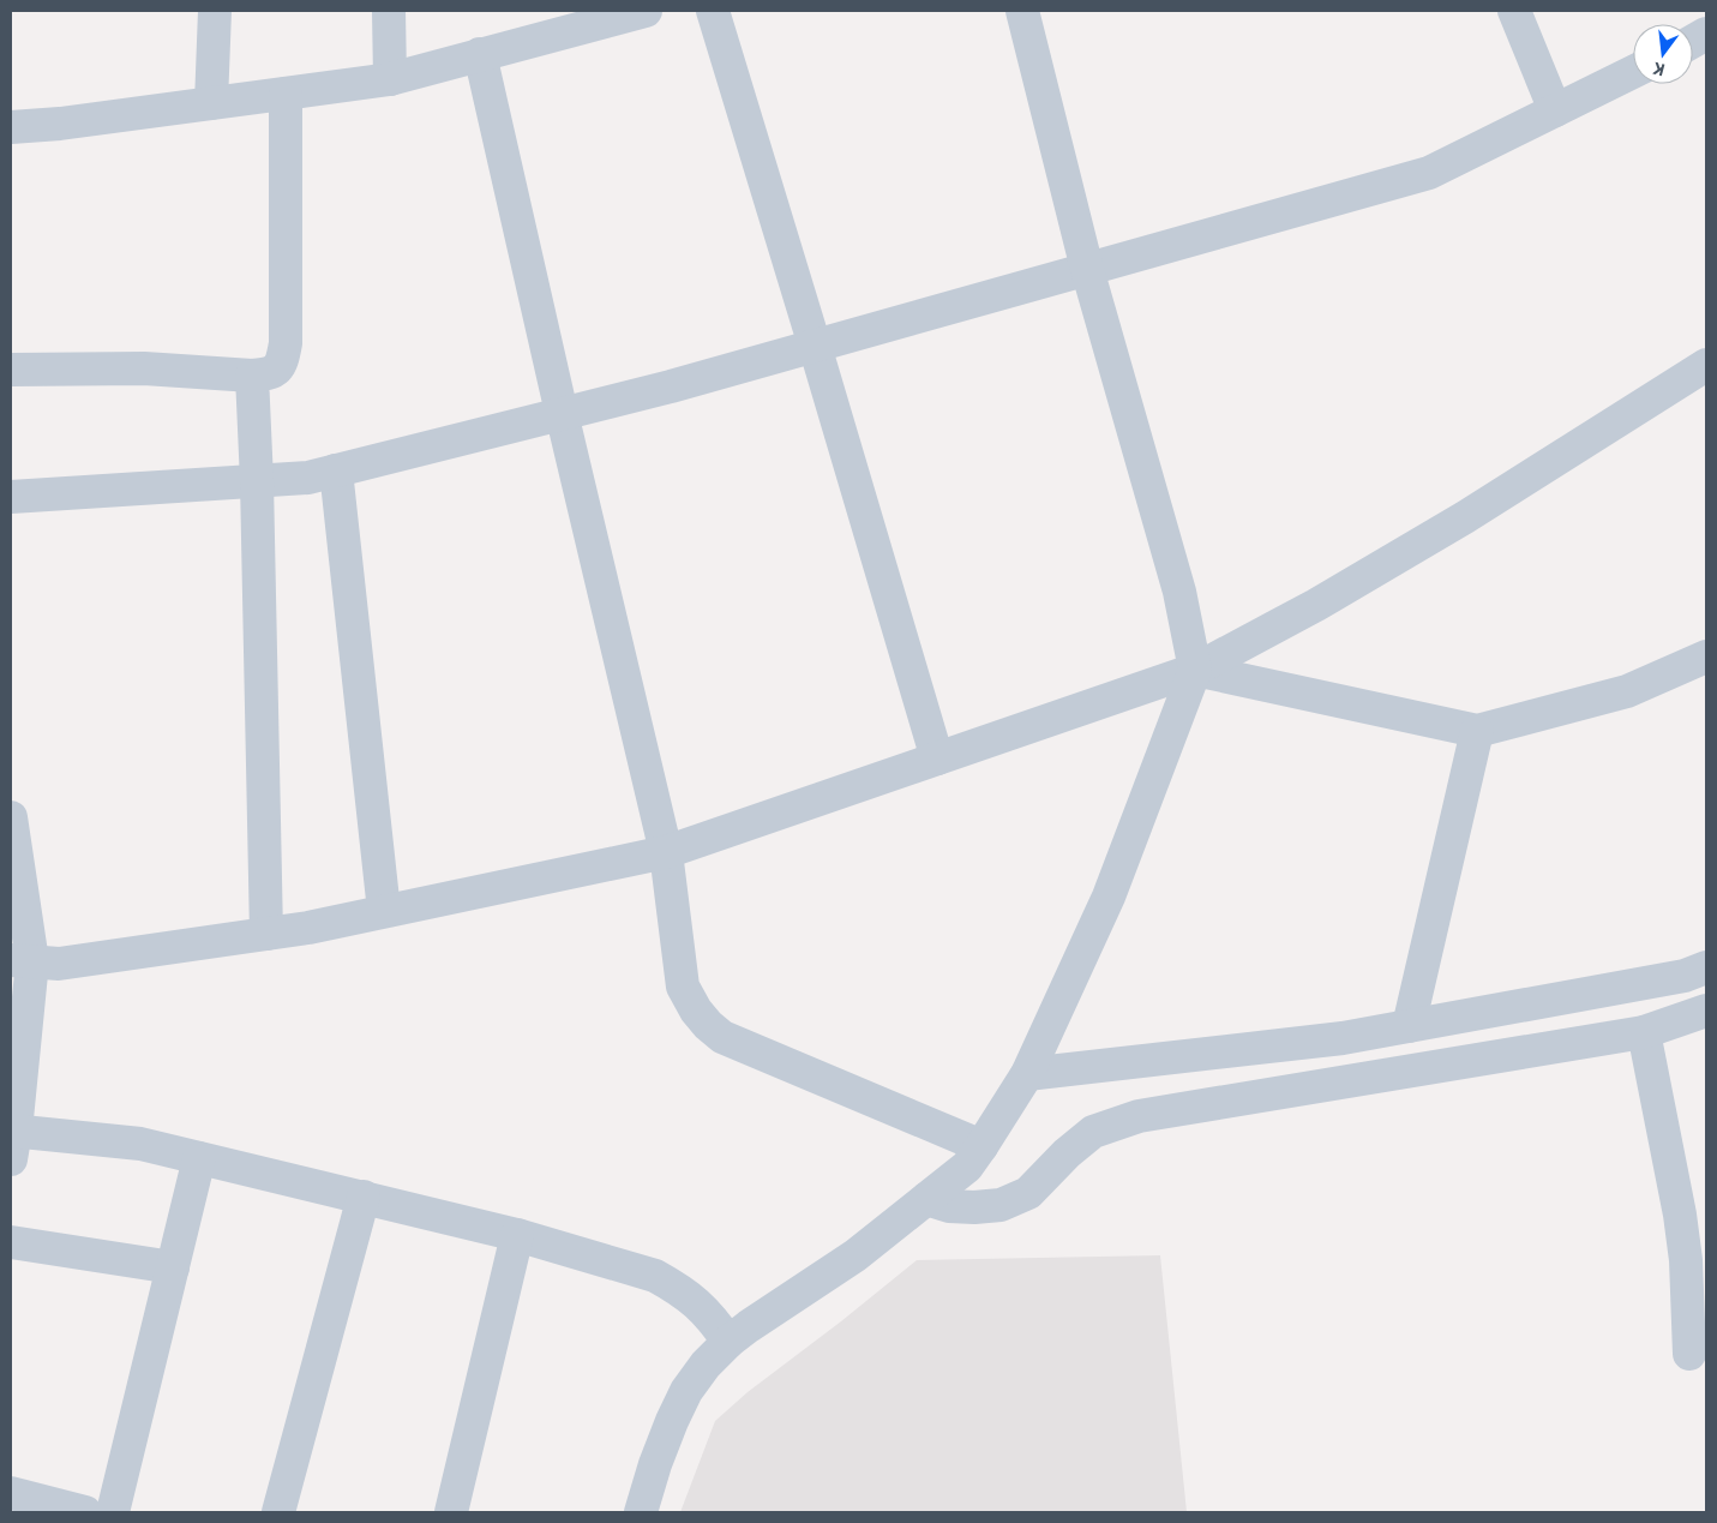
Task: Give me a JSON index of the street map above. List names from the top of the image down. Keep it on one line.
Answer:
{"north":"bottom"}
